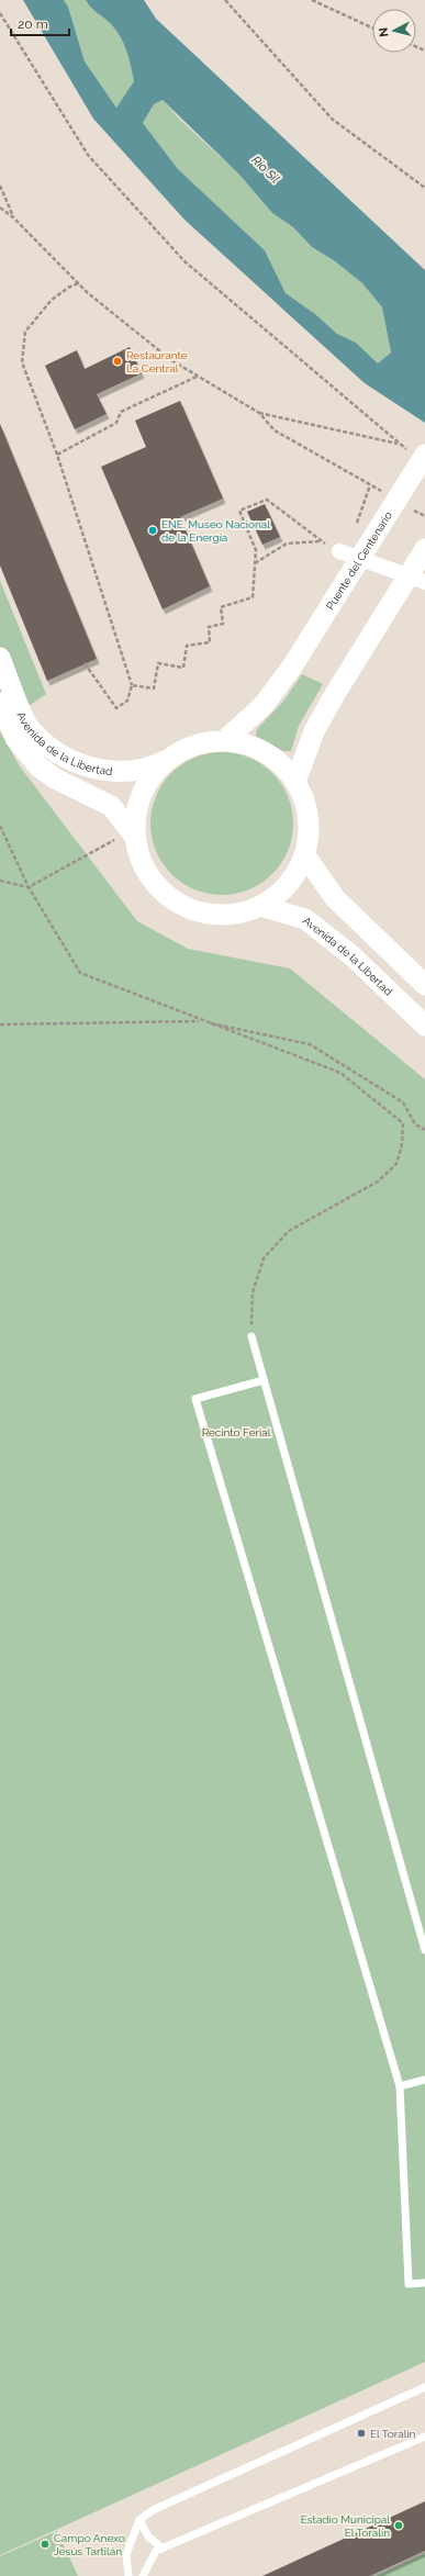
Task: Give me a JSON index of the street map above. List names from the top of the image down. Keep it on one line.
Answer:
{"streets":{"main road":["Puente del Centenario","Avenida de la Libertad"]},"crossings":[["Puente del Centenario","Avenida de la Libertad"]],"water":["Río Sil"],"parks":["Recinto Ferial"],"places":["Restaurante La Central","ENE. Museo Nacional de la Energía","El Toralín","Estadio Municipal El Toralín","Campo Anexo Jesús Tartilán"],"scale_bar":"20 m","north":"left"}
